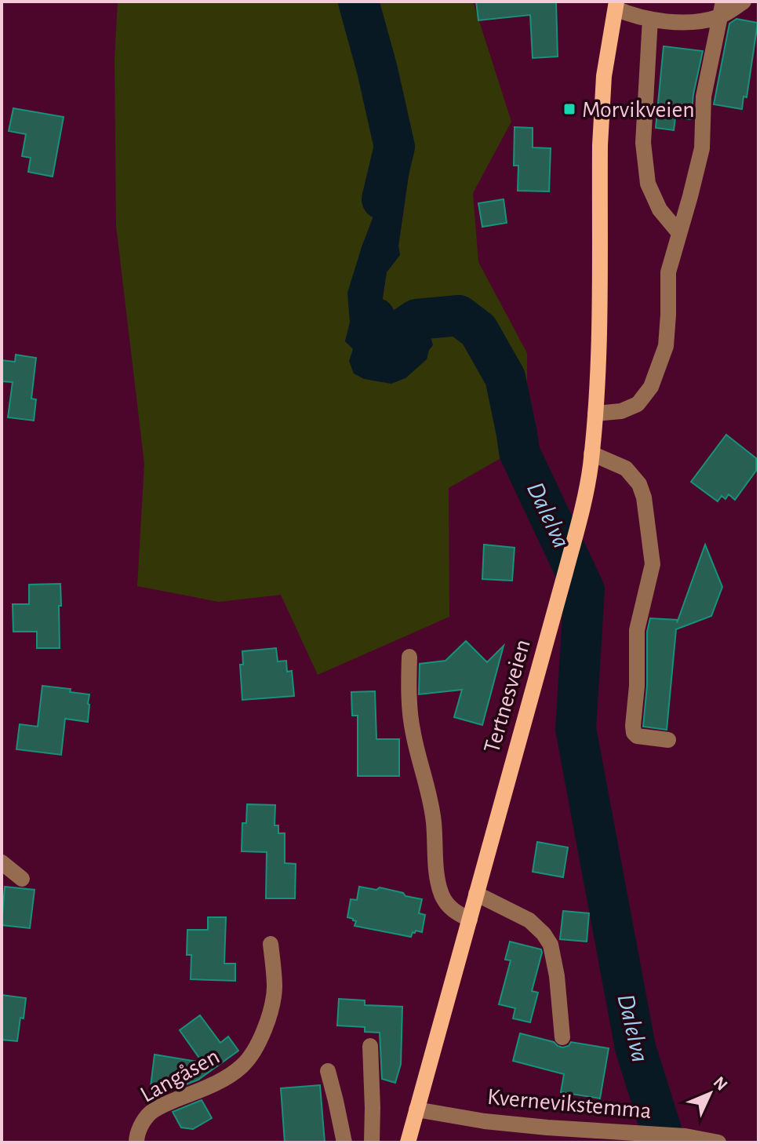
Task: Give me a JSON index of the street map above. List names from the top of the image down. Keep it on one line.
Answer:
{"streets":{"main road":["Tertnesveien"],"street":["Langåsen","Kvernevikstemma"]},"crossings":[["Tertnesveien","Kvernevikstemma"]],"water":["Dalelva"],"places":{"transit":["Morvikveien"]},"north":"top right"}
